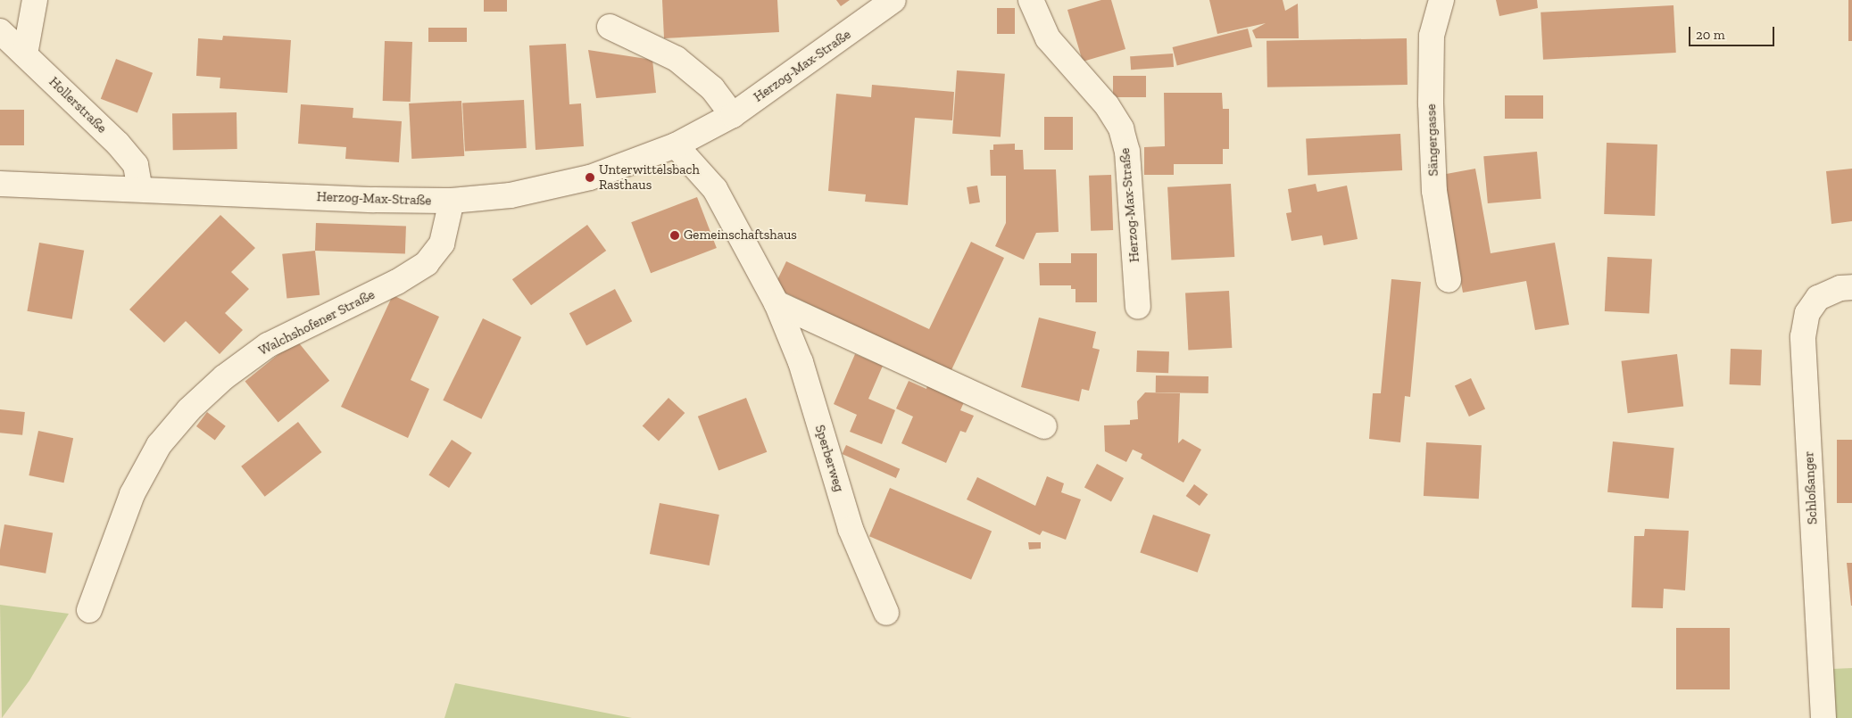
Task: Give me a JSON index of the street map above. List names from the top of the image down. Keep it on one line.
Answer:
{"streets":{"street":["Herzog-Max-Straße","Hollerstraße","Sängergasse","Walchshofener Straße","Sperberweg","Schloßanger"]},"crossings":[["Herzog-Max-Straße","Hollerstraße"],["Herzog-Max-Straße","Walchshofener Straße"],["Herzog-Max-Straße","Sperberweg"]],"places":["Unterwittelsbach Rasthaus","Gemeinschaftshaus"],"scale_bar":"20 m"}
